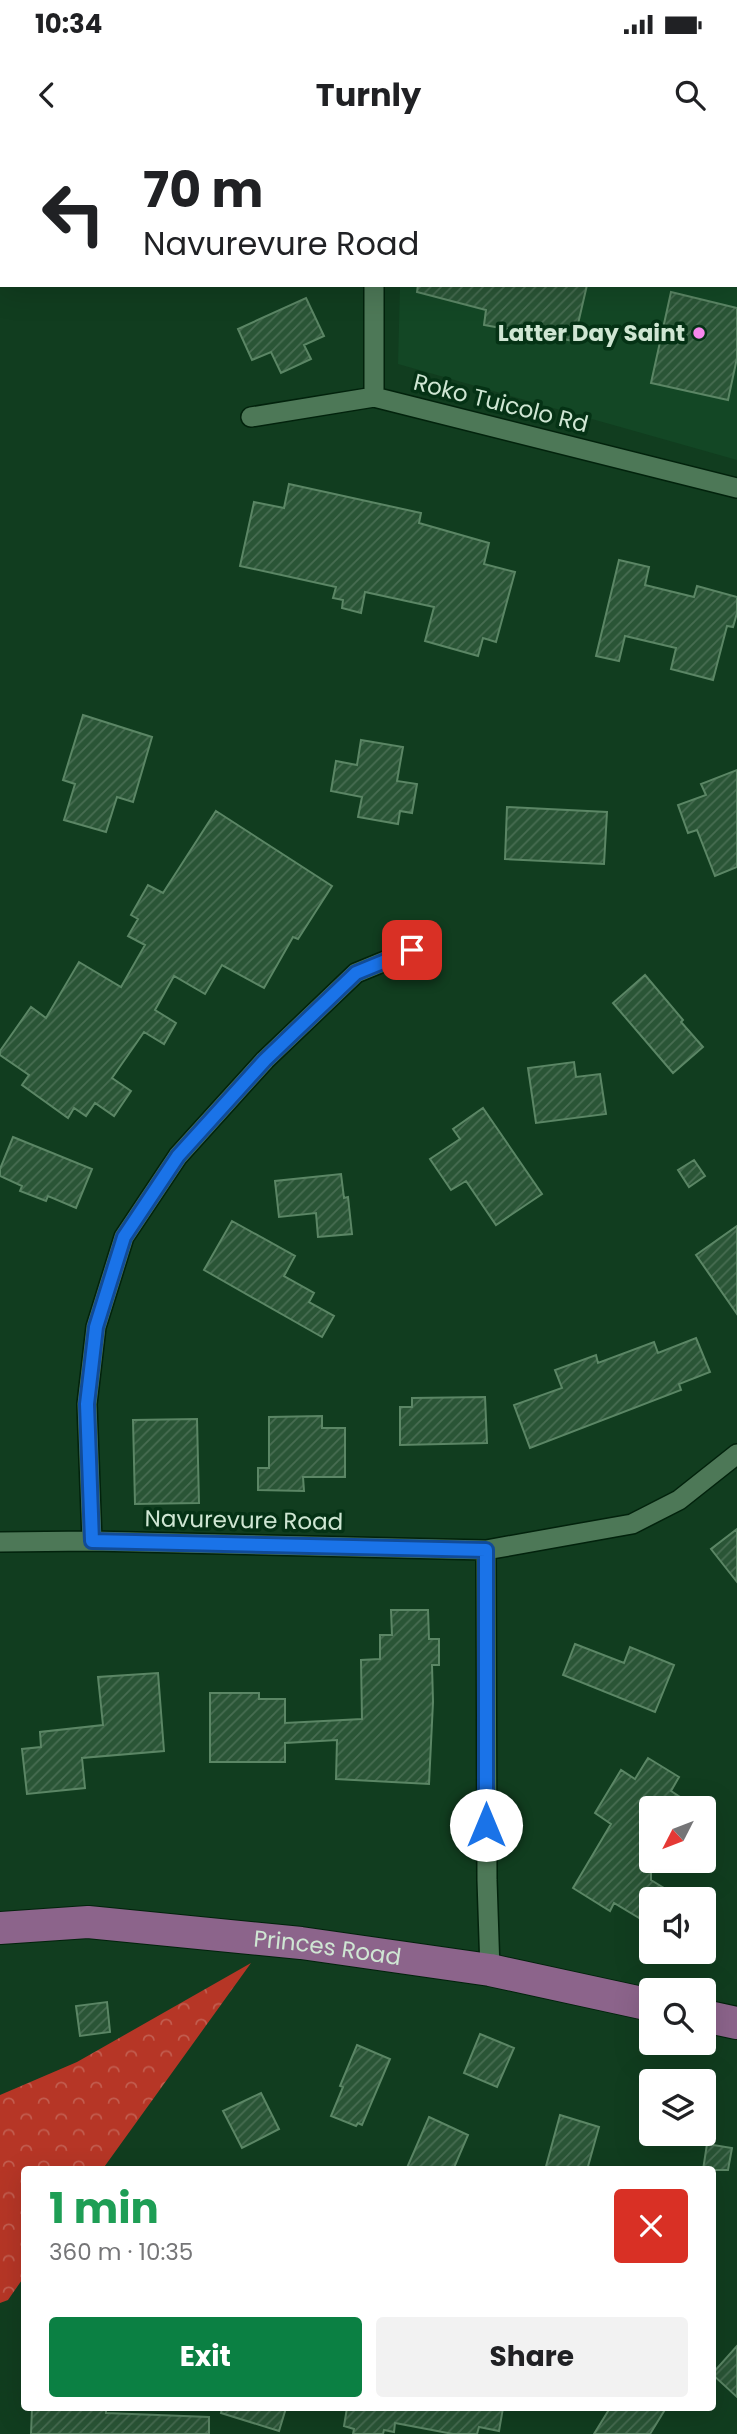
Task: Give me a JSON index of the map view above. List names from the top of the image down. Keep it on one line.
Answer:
{"streets":{"main road":["Princes Road"],"street":["Roko Tuicolo Rd","Navurevure Road"]},"places":["Latter Day Saint"],"north":"bottom left","page":{"status":"10:34","header":"Turnly","turn":["70 m","Navurevure Road"],"heading":["1 min","360 m · 10:35"],"buttons":["Exit","Share"]}}
